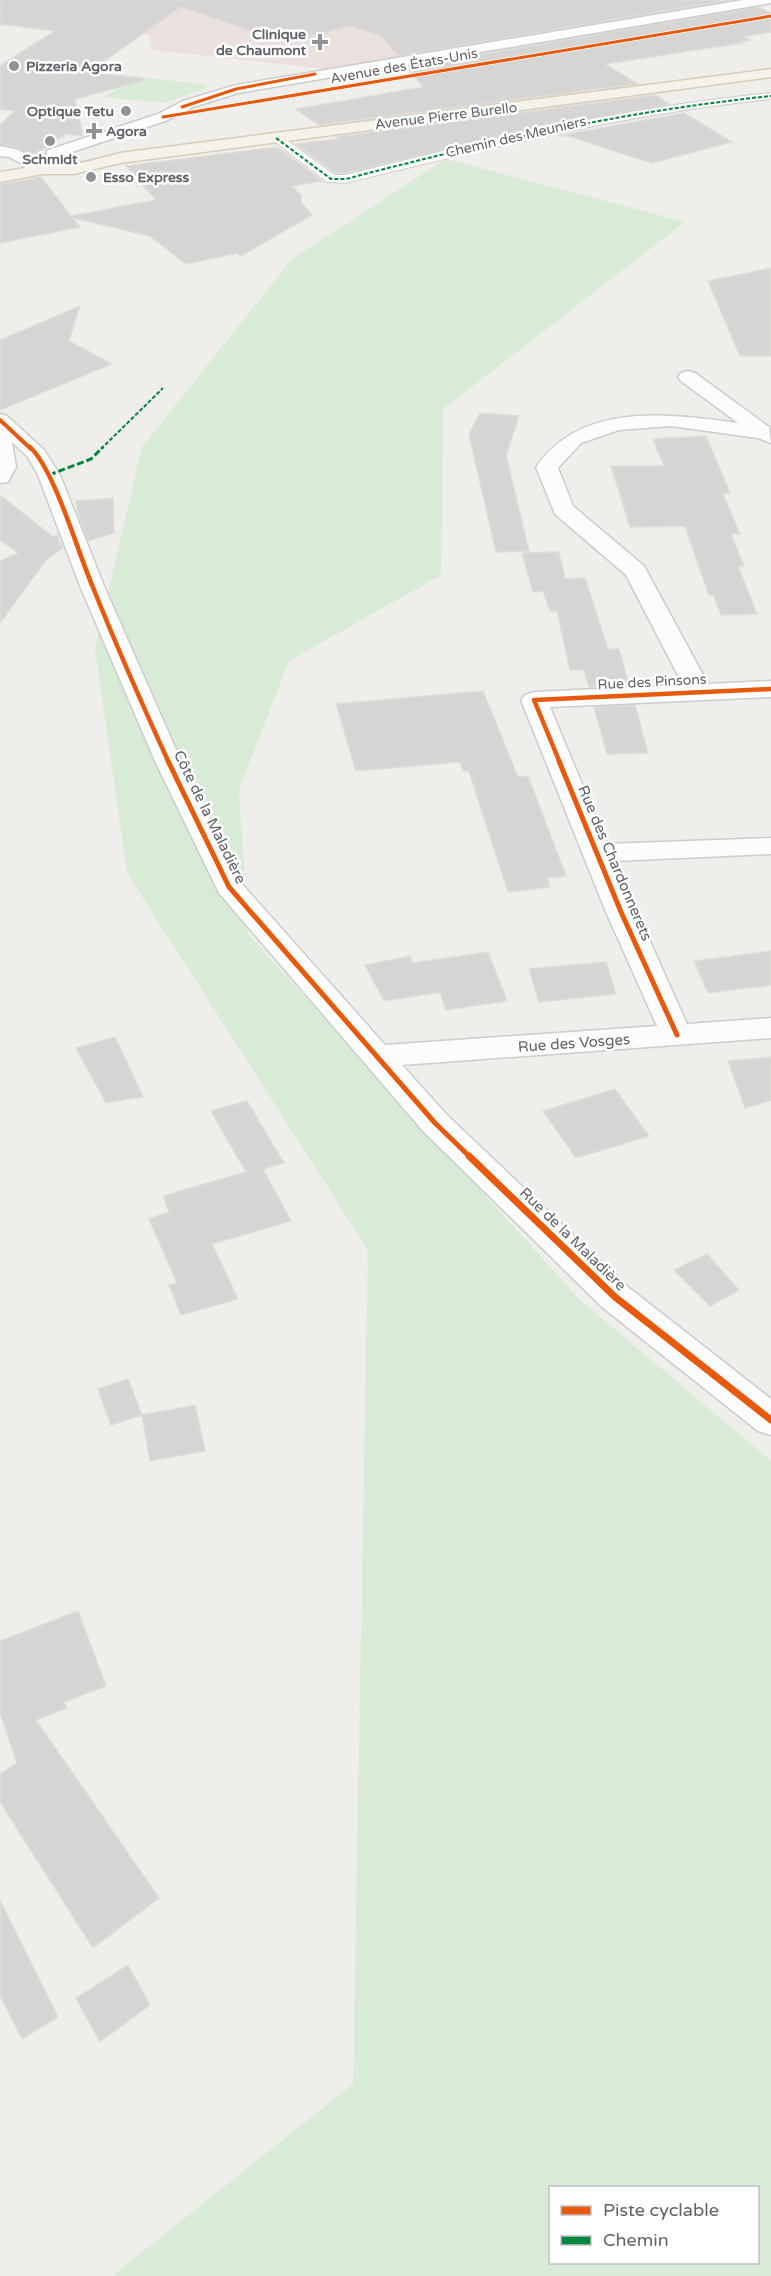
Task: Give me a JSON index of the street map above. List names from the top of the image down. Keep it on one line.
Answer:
{"streets":{"main road":["Avenue Pierre Burello"],"street":["Avenue des États-Unis","Chemin des Meuniers","Rue des Pinsons","Côte de la Maladière","Rue des Chardonnerets","Rue des Vosges","Rue de la Maladière"]},"crossings":[["Avenue des États-Unis","Avenue Pierre Burello"],["Avenue Pierre Burello","Chemin des Meuniers"],["Rue des Pinsons","Rue des Chardonnerets"],["Côte de la Maladière","Rue des Vosges"],["Côte de la Maladière","Rue de la Maladière"],["Rue des Chardonnerets","Rue des Vosges"],["Rue des Vosges","Rue de la Maladière"]],"places":{"health":["Clinique de Chaumont","Agora"],"other":["Pizzeria Agora","Optique Tetu","Schmidt","Esso Express"]},"legend":["Piste cyclable","Chemin"]}
